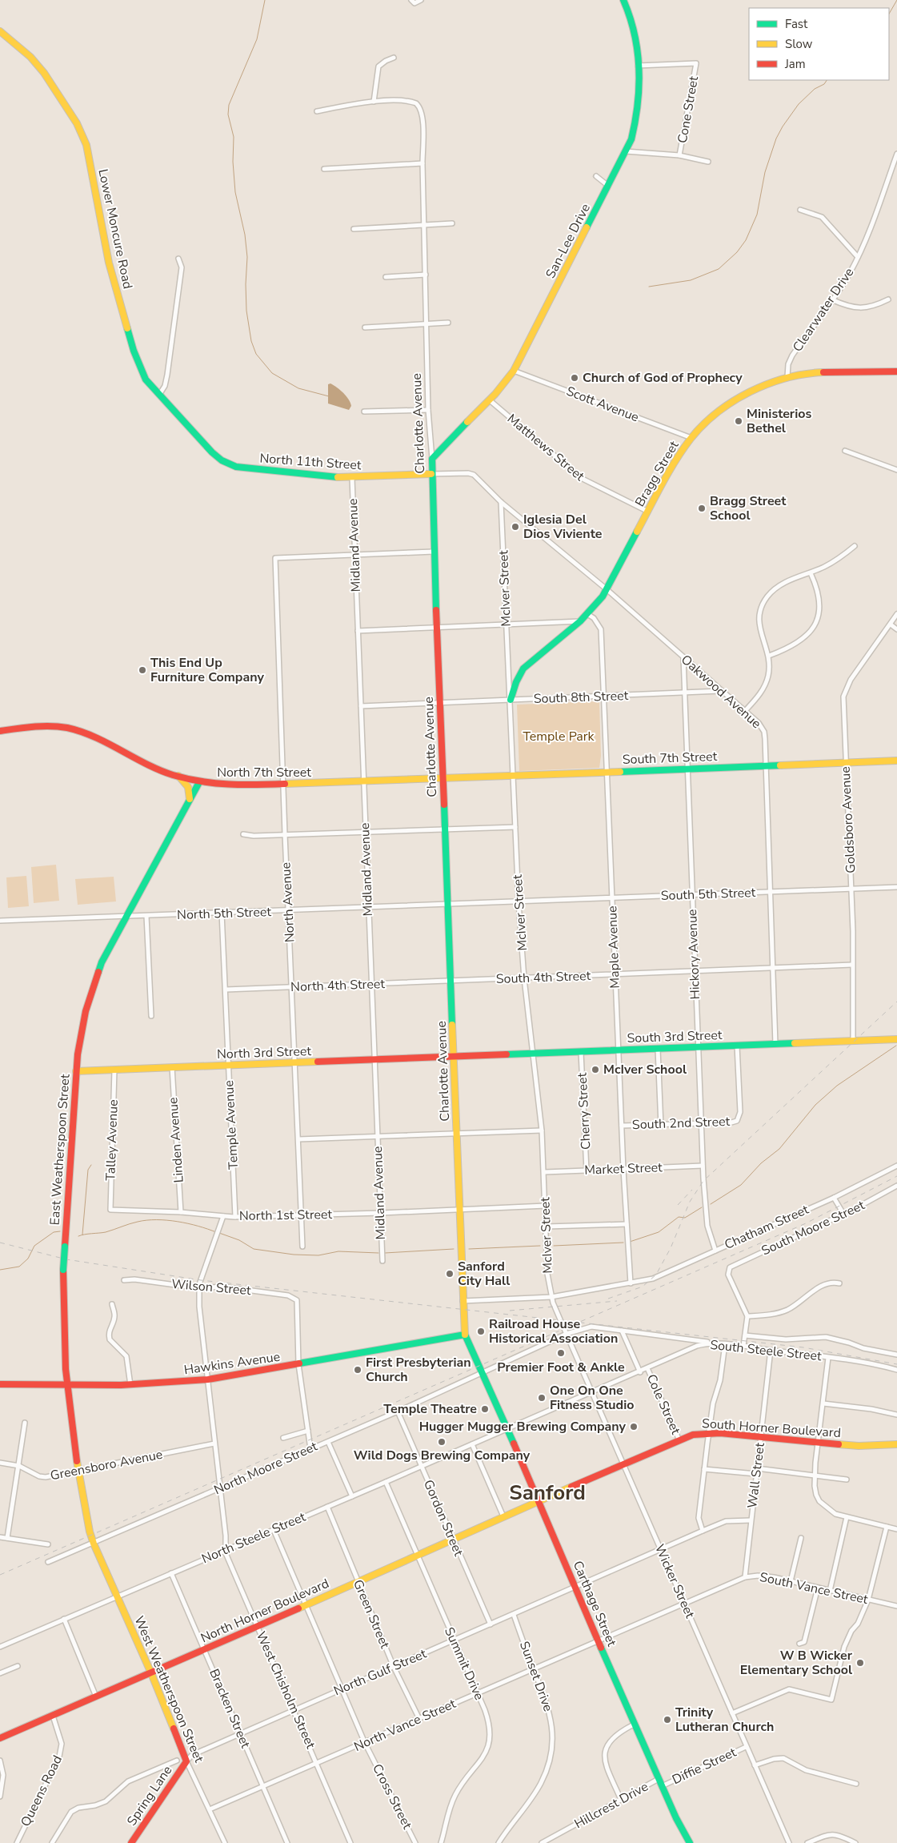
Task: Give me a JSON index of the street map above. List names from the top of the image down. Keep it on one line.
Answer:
{"streets":{"street":["Cone Street","Lower Moncure Road","San-Lee Drive","Clearwater Drive","Scott Avenue","Charlotte Avenue","Matthews Street","North 11th Street","Bragg Street","Midland Avenue","McIver Street","Oakwood Avenue","South 8th Street","South 7th Street","North 7th Street","Goldsboro Avenue","South 5th Street","North Avenue","North 5th Street","Maple Avenue","Hickory Avenue","South 4th Street","North 4th Street","South 3rd Street","North 3rd Street","Cherry Street","South 2nd Street","Temple Avenue","Talley Avenue","Linden Avenue","East Weatherspoon Street","Market Street","North 1st Street","Chatham Street","South Moore Street","Wilson Street","South Steele Street","Hawkins Avenue","Cole Street","South Horner Boulevard","Greensboro Avenue","North Moore Street","Wall Street","Gordon Street","North Steele Street","Wicker Street","South Vance Street","Carthage Street","North Horner Boulevard","Green Street","Summit Drive","North Gulf Street","Sunset Drive","West Weatherspoon Street","West Chisholm Street","Bracken Street","North Vance Street","Diffie Street","Queens Road","Spring Lane","Cross Street","Hillcrest Drive"]},"crossings":[["Cone Street","San-Lee Drive"],["Lower Moncure Road","North 11th Street"],["San-Lee Drive","Scott Avenue"],["San-Lee Drive","Charlotte Avenue"],["San-Lee Drive","Matthews Street"],["Clearwater Drive","Bragg Street"],["Scott Avenue","Bragg Street"],["Charlotte Avenue","North 11th Street"],["Charlotte Avenue","Oakwood Avenue"],["Charlotte Avenue","South 8th Street"],["Charlotte Avenue","South 7th Street"],["Charlotte Avenue","North 7th Street"],["Charlotte Avenue","South 5th Street"],["Charlotte Avenue","North 5th Street"],["Charlotte Avenue","South 4th Street"],["Charlotte Avenue","North 4th Street"],["Charlotte Avenue","South 3rd Street"],["Charlotte Avenue","North 3rd Street"],["Charlotte Avenue","North 1st Street"],["Charlotte Avenue","Chatham Street"],["Charlotte Avenue","Hawkins Avenue"],["Charlotte Avenue","North Moore Street"],["Charlotte Avenue","Carthage Street"],["Matthews Street","Bragg Street"],["North 11th Street","Midland Avenue"],["North 11th Street","Oakwood Avenue"],["Bragg Street","McIver Street"],["Bragg Street","Oakwood Avenue"],["Bragg Street","South 8th Street"],["Bragg Street","Maple Avenue"],["Midland Avenue","South 8th Street"],["Midland Avenue","North 7th Street"],["Midland Avenue","North Avenue"],["Midland Avenue","North 5th Street"],["Midland Avenue","North 4th Street"],["Midland Avenue","North 3rd Street"],["Midland Avenue","North 1st Street"],["McIver Street","Oakwood Avenue"],["McIver Street","South 8th Street"],["McIver Street","South 7th Street"],["McIver Street","South 5th Street"],["McIver Street","South 4th Street"],["McIver Street","South 3rd Street"],["McIver Street","Market Street"],["McIver Street","North 1st Street"],["McIver Street","Chatham Street"],["McIver Street","Wicker Street"],["Oakwood Avenue","South 8th Street"],["Oakwood Avenue","South 7th Street"],["Oakwood Avenue","South 5th Street"],["Oakwood Avenue","Hickory Avenue"],["Oakwood Avenue","South 4th Street"],["Oakwood Avenue","South 3rd Street"],["South 8th Street","Maple Avenue"],["South 8th Street","Hickory Avenue"],["South 7th Street","North 7th Street"],["South 7th Street","Goldsboro Avenue"],["South 7th Street","Maple Avenue"],["South 7th Street","Hickory Avenue"],["North 7th Street","North Avenue"],["North 7th Street","East Weatherspoon Street"],["Goldsboro Avenue","South 5th Street"],["Goldsboro Avenue","South 4th Street"],["Goldsboro Avenue","South 3rd Street"],["South 5th Street","North 5th Street"],["South 5th Street","Maple Avenue"],["South 5th Street","Hickory Avenue"],["North Avenue","North 5th Street"],["North Avenue","North 4th Street"],["North Avenue","North 3rd Street"],["North Avenue","North 1st Street"],["North 5th Street","Temple Avenue"],["North 5th Street","East Weatherspoon Street"],["Maple Avenue","South 4th Street"],["Maple Avenue","South 3rd Street"],["Maple Avenue","South 2nd Street"],["Maple Avenue","Market Street"],["Maple Avenue","Chatham Street"],["Hickory Avenue","South 4th Street"],["Hickory Avenue","South 3rd Street"],["Hickory Avenue","South 2nd Street"],["Hickory Avenue","Market Street"],["Hickory Avenue","Chatham Street"],["South 4th Street","North 4th Street"],["North 4th Street","Temple Avenue"],["South 3rd Street","North 3rd Street"],["South 3rd Street","Cherry Street"],["South 3rd Street","South 2nd Street"],["North 3rd Street","Temple Avenue"],["North 3rd Street","Talley Avenue"],["North 3rd Street","Linden Avenue"],["North 3rd Street","East Weatherspoon Street"],["Cherry Street","Market Street"],["Temple Avenue","North 1st Street"],["Talley Avenue","North 1st Street"],["Linden Avenue","North 1st Street"],["East Weatherspoon Street","Hawkins Avenue"],["East Weatherspoon Street","Greensboro Avenue"],["East Weatherspoon Street","North Moore Street"],["East Weatherspoon Street","West Weatherspoon Street"],["North 1st Street","West Chisholm Street"],["Wilson Street","Hawkins Avenue"],["Wilson Street","West Chisholm Street"],["South Steele Street","Cole Street"],["South Steele Street","Wall Street"],["South Steele Street","North Steele Street"],["South Steele Street","Wicker Street"],["South Steele Street","Carthage Street"],["Hawkins Avenue","West Chisholm Street"],["Cole Street","South Horner Boulevard"],["South Horner Boulevard","Wall Street"],["South Horner Boulevard","Wicker Street"],["South Horner Boulevard","Carthage Street"],["South Horner Boulevard","North Horner Boulevard"],["Greensboro Avenue","West Chisholm Street"],["North Moore Street","Gordon Street"],["North Moore Street","Carthage Street"],["North Moore Street","West Weatherspoon Street"],["North Moore Street","West Chisholm Street"],["Wall Street","South Vance Street"],["Wall Street","North Gulf Street"],["Gordon Street","North Steele Street"],["Gordon Street","North Horner Boulevard"],["Gordon Street","North Gulf Street"],["North Steele Street","Carthage Street"],["North Steele Street","Green Street"],["North Steele Street","Summit Drive"],["North Steele Street","West Weatherspoon Street"],["North Steele Street","West Chisholm Street"],["North Steele Street","Bracken Street"],["North Steele Street","Cross Street"],["Wicker Street","South Vance Street"],["Wicker Street","North Gulf Street"],["Wicker Street","Diffie Street"],["South Vance Street","Carthage Street"],["South Vance Street","North Vance Street"],["Carthage Street","North Horner Boulevard"],["Carthage Street","North Gulf Street"],["Carthage Street","North Vance Street"],["Carthage Street","Diffie Street"],["Carthage Street","Hillcrest Drive"],["North Horner Boulevard","Green Street"],["North Horner Boulevard","Summit Drive"],["North Horner Boulevard","West Weatherspoon Street"],["North Horner Boulevard","West Chisholm Street"],["North Horner Boulevard","Bracken Street"],["North Horner Boulevard","Queens Road"],["North Horner Boulevard","Cross Street"],["Green Street","North Gulf Street"],["Green Street","North Vance Street"],["Summit Drive","North Gulf Street"],["Summit Drive","North Vance Street"],["North Gulf Street","Sunset Drive"],["North Gulf Street","West Weatherspoon Street"],["North Gulf Street","West Chisholm Street"],["North Gulf Street","Bracken Street"],["North Gulf Street","Spring Lane"],["North Gulf Street","Cross Street"],["Sunset Drive","North Vance Street"],["West Weatherspoon Street","North Vance Street"],["West Weatherspoon Street","Spring Lane"],["West Chisholm Street","North Vance Street"],["Bracken Street","North Vance Street"],["North Vance Street","Cross Street"]],"districts":["Sanford"],"parks":["Temple Park"],"places":["Church of God of Prophecy","Ministerios Bethel","Bragg Street School","Iglesia Del Dios Viviente","This End Up Furniture Company","McIver School","Sanford City Hall","Railroad House Historical Association","Premier Foot & Ankle","First Presbyterian Church","One On One Fitness Studio","Temple Theatre","Hugger Mugger Brewing Company","Wild Dogs Brewing Company","W B Wicker Elementary School","Trinity Lutheran Church"],"legend":["Fast","Slow","Jam"]}
